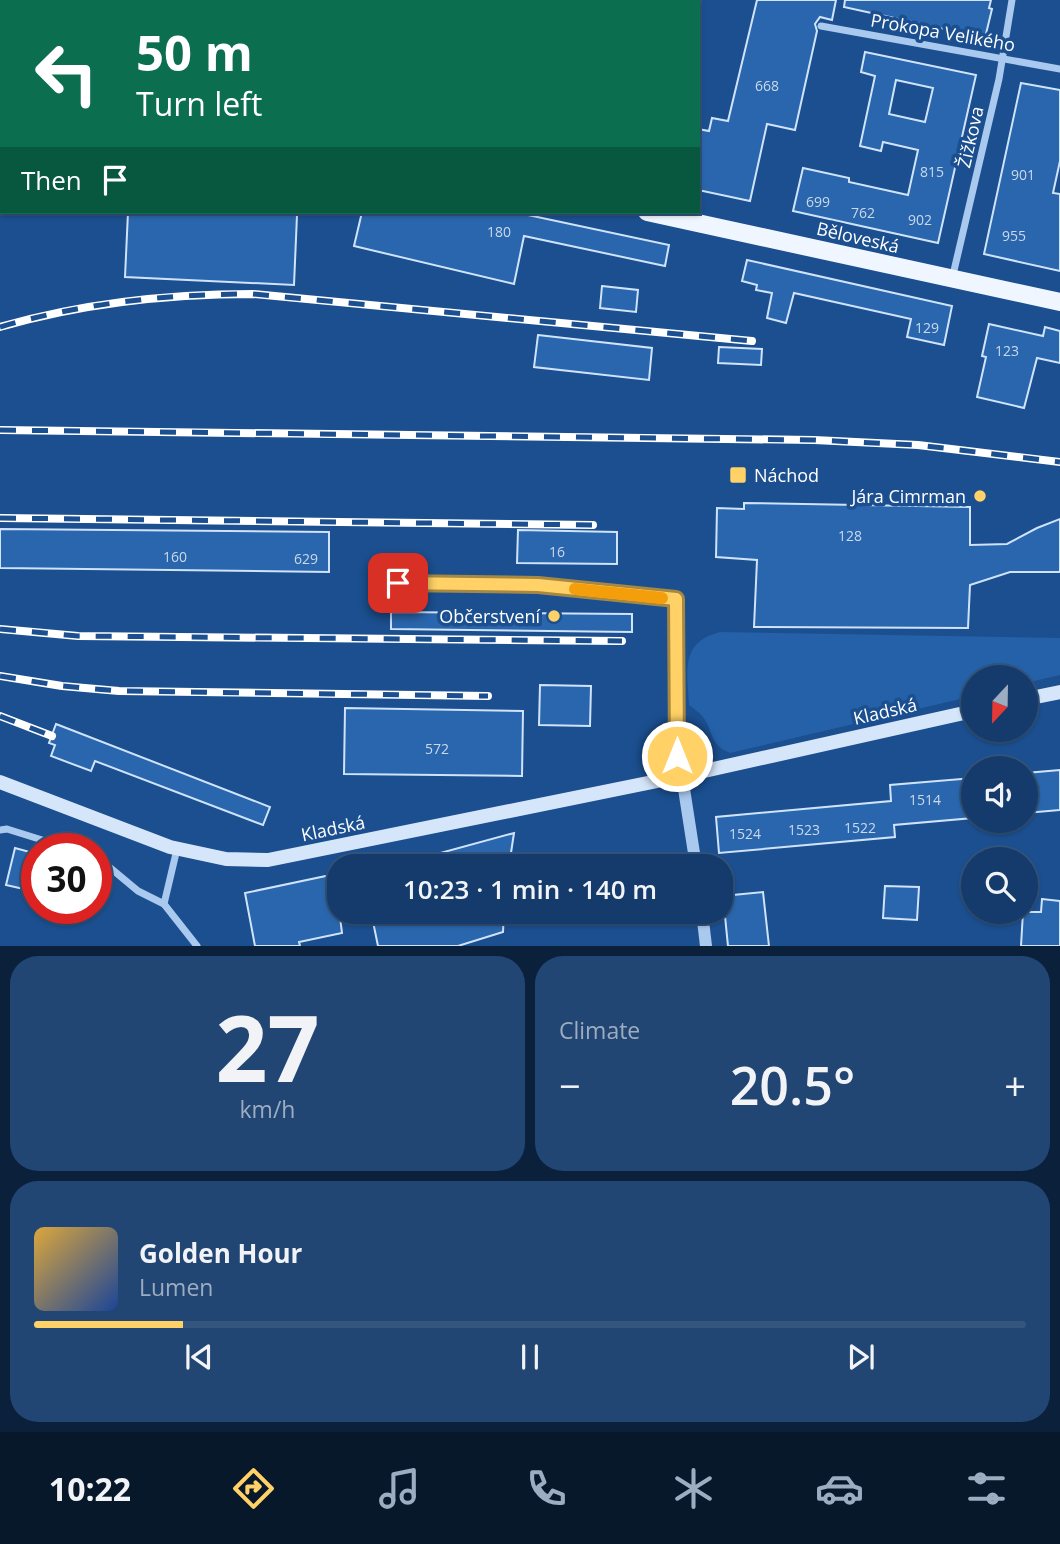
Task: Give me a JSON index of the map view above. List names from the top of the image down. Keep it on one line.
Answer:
{"streets":{"main road":["Běloveská","Kladská"],"street":["Prokopa Velikého","Žižkova"]},"crossings":[["Prokopa Velikého","Žižkova"],["Žižkova","Běloveská"]],"places":{"transit":["Náchod"],"other":["Jára Cimrman","Občerstvení"]},"house_numbers":["668","815","901","699","762","902","180","955","129","123","128","16","160","629","572","1514","1522","1523","1524"],"north":"bottom","page":{"turn":["50 m","Turn left"],"then":"Then","limit":"30","trip":"10:23 · 1 min · 140 m","tile":[["27","km/h"],"Climate"],"heat":["−","20.5°","+"],"song":["Golden Hour","Lumen"],"tabs":"10:22"}}
